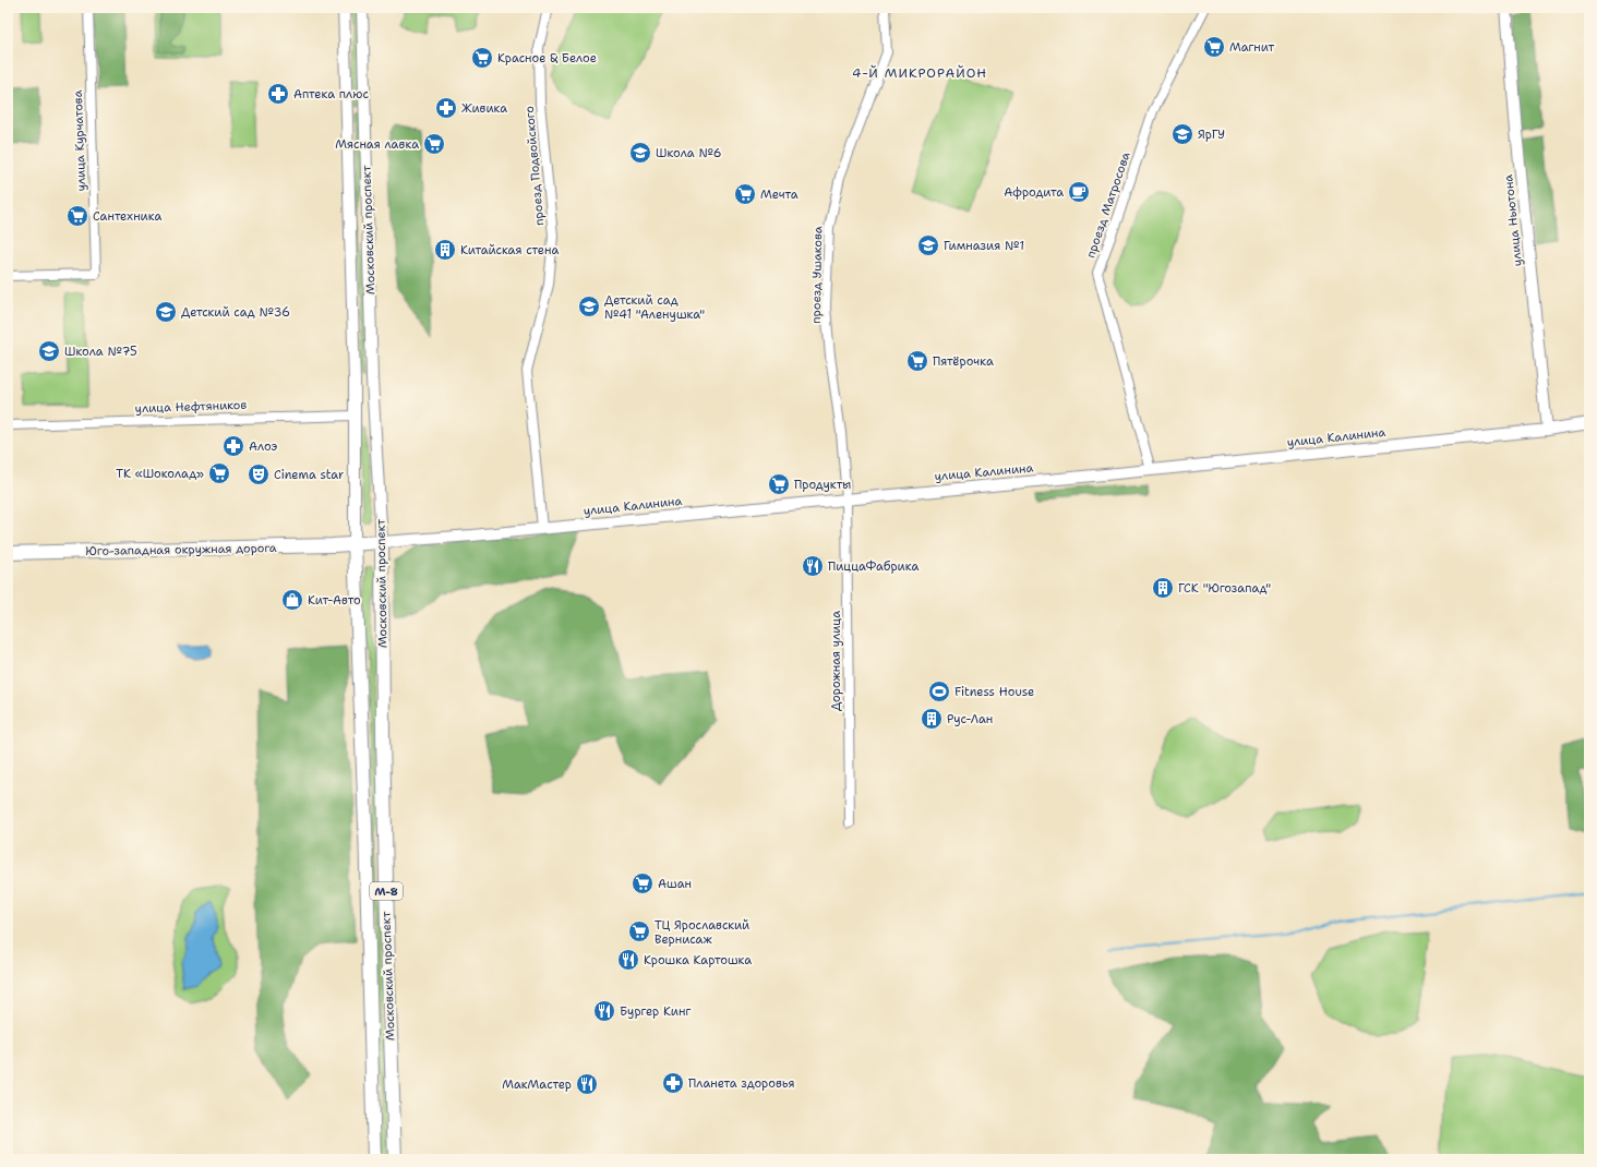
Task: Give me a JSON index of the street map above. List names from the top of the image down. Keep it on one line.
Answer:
{"streets":{"highway":["Московский проспект","Юго-западная окружная дорога","М-8"],"main road":["улица Ньютона","улица Нефтяников","улица Калинина"],"street":["улица Курчатова","проезд Подвойского","проезд Матросова","проезд Ушакова","Дорожная улица"]},"crossings":[["проезд Подвойского","улица Калинина"],["проезд Матросова","улица Калинина"],["улица Ньютона","улица Калинина"],["Московский проспект","улица Нефтяников"],["Московский проспект","улица Калинина"],["Московский проспект","Юго-западная окружная дорога"],["проезд Ушакова","улица Калинина"],["проезд Ушакова","Дорожная улица"],["улица Калинина","Юго-западная окружная дорога"],["улица Калинина","Дорожная улица"]],"districts":["4-Й МИКРОРАЙОН"],"places":{"supermarket":["Магнит","Красное & Белое","Мясная лавка","Мечта","Сантехника","Пятёрочка","ТК «Шоколад»","Продукты","Ашан","ТЦ Ярославский Вернисаж"],"pharmacy":["Аптека плюс","Живика","Алоэ","Планета здоровья"],"school or university":["ЯрГУ","Школа №6","Гимназия №1","Детский сад №41 \"Аленушка\"","Детский сад №36","Школа №75"],"cafe":["Афродита"],"building":["Китайская стена","ГСК \"Югозапад\"","Рус-Лан"],"theatre":["Cinema star"],"restaurant":["ПиццаФабрика","Крошка Картошка","Бургер Кинг","МакМастер"],"shop":["Кит-Авто"],"sports":["Fitness House"]}}
